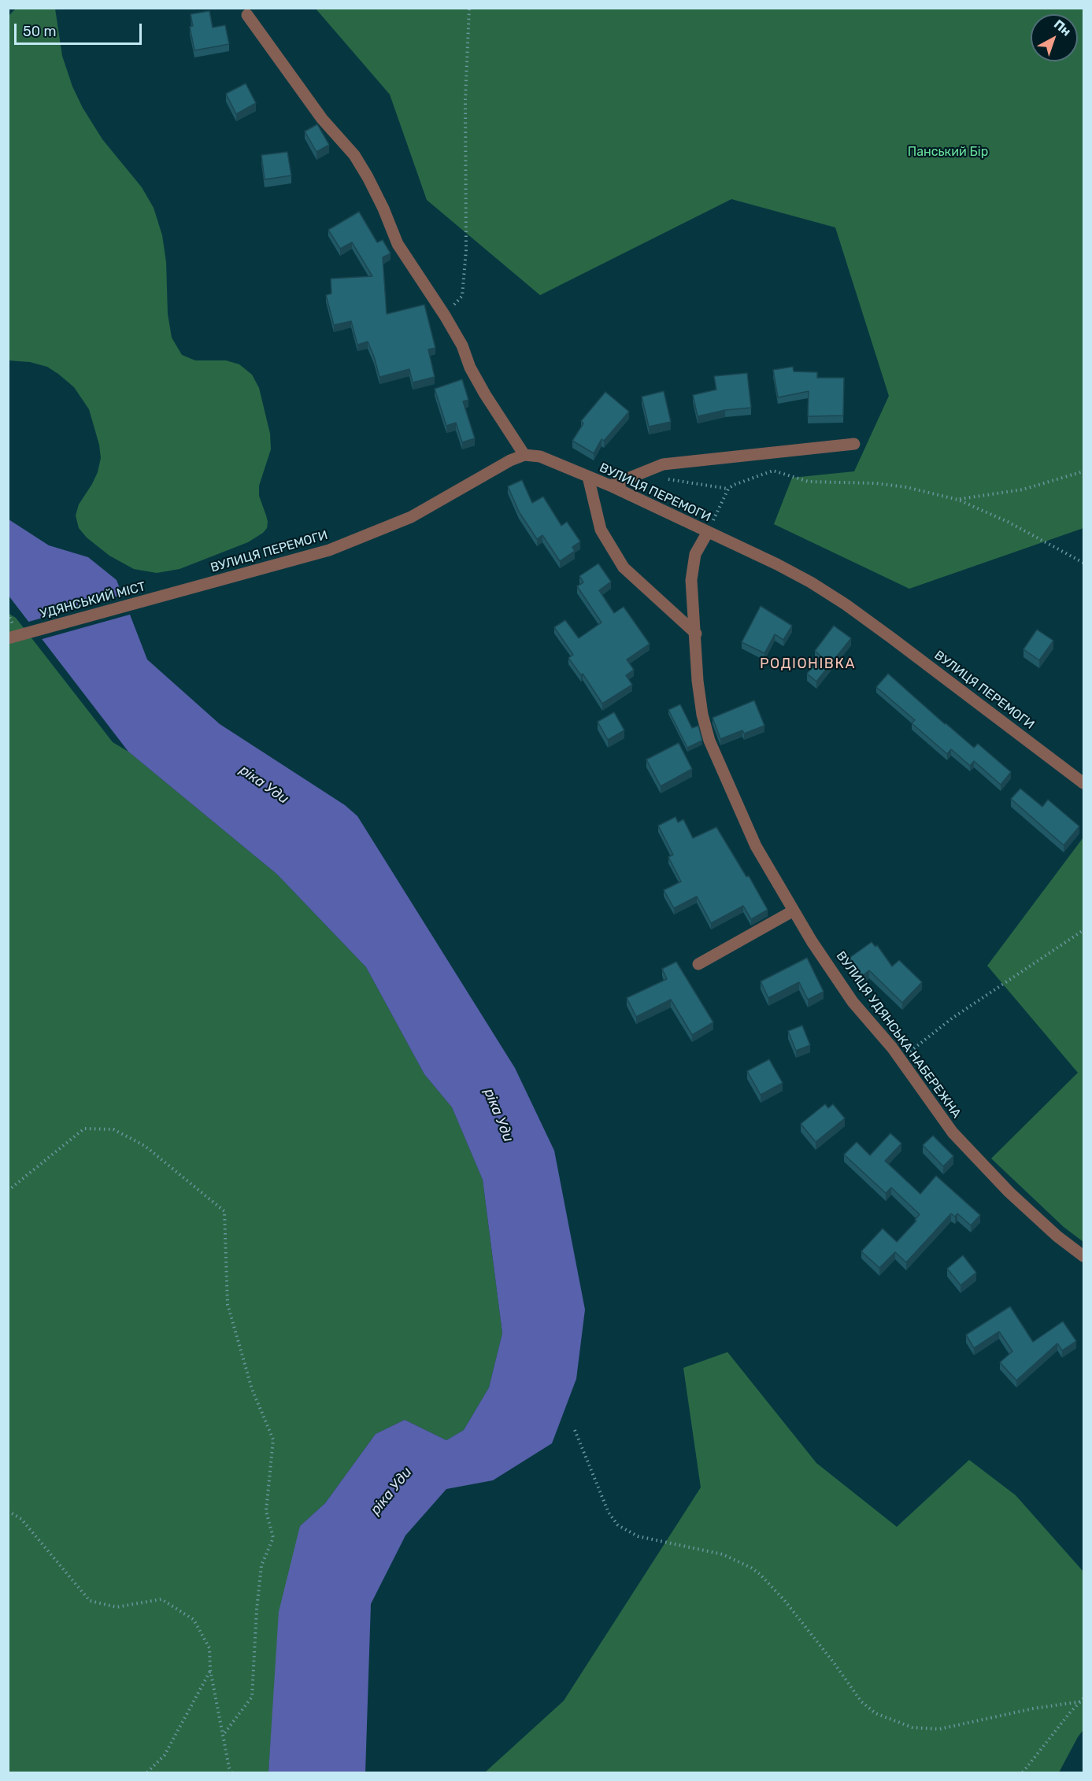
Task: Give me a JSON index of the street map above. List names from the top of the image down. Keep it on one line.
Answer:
{"streets":{"street":["ВУЛИЦЯ ПЕРЕМОГИ","УДЯНСЬКИЙ МІСТ","ВУЛИЦЯ УДЯНСЬКА НАБЕРЕЖНА"]},"crossings":[["ВУЛИЦЯ ПЕРЕМОГИ","УДЯНСЬКИЙ МІСТ"],["ВУЛИЦЯ ПЕРЕМОГИ","ВУЛИЦЯ УДЯНСЬКА НАБЕРЕЖНА"]],"districts":["РОДІОНІВКА"],"water":["ріка Уди"],"parks":["Панський Бір"],"scale_bar":"50 m","north":"top right"}
